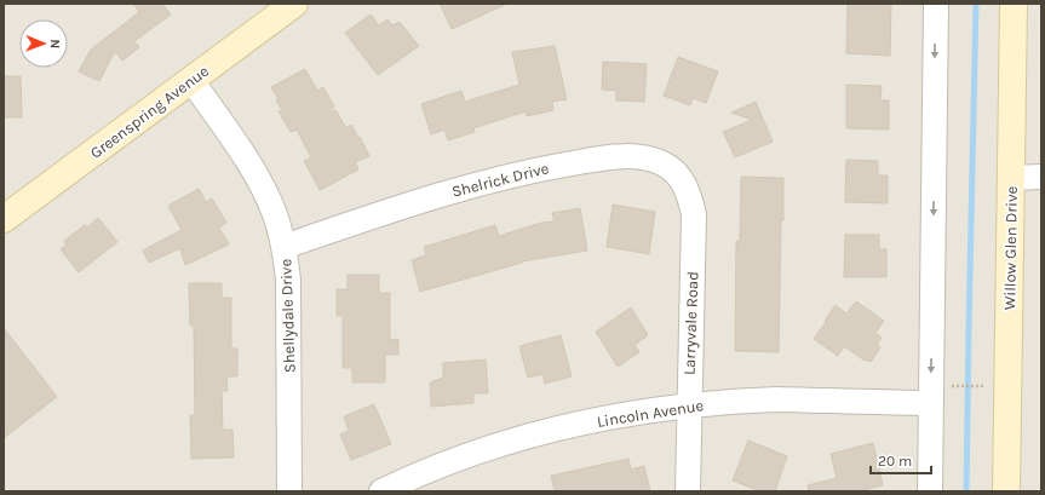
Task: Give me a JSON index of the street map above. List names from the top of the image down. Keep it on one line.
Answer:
{"streets":{"street":["Greenspring Avenue","Shelrick Drive","Willow Glen Drive","Shellydale Drive","Larryvale Road","Lincoln Avenue"]},"crossings":[["Greenspring Avenue","Shellydale Drive"],["Shelrick Drive","Shellydale Drive"],["Shelrick Drive","Larryvale Road"],["Larryvale Road","Lincoln Avenue"]],"scale_bar":"20 m","north":"right"}
